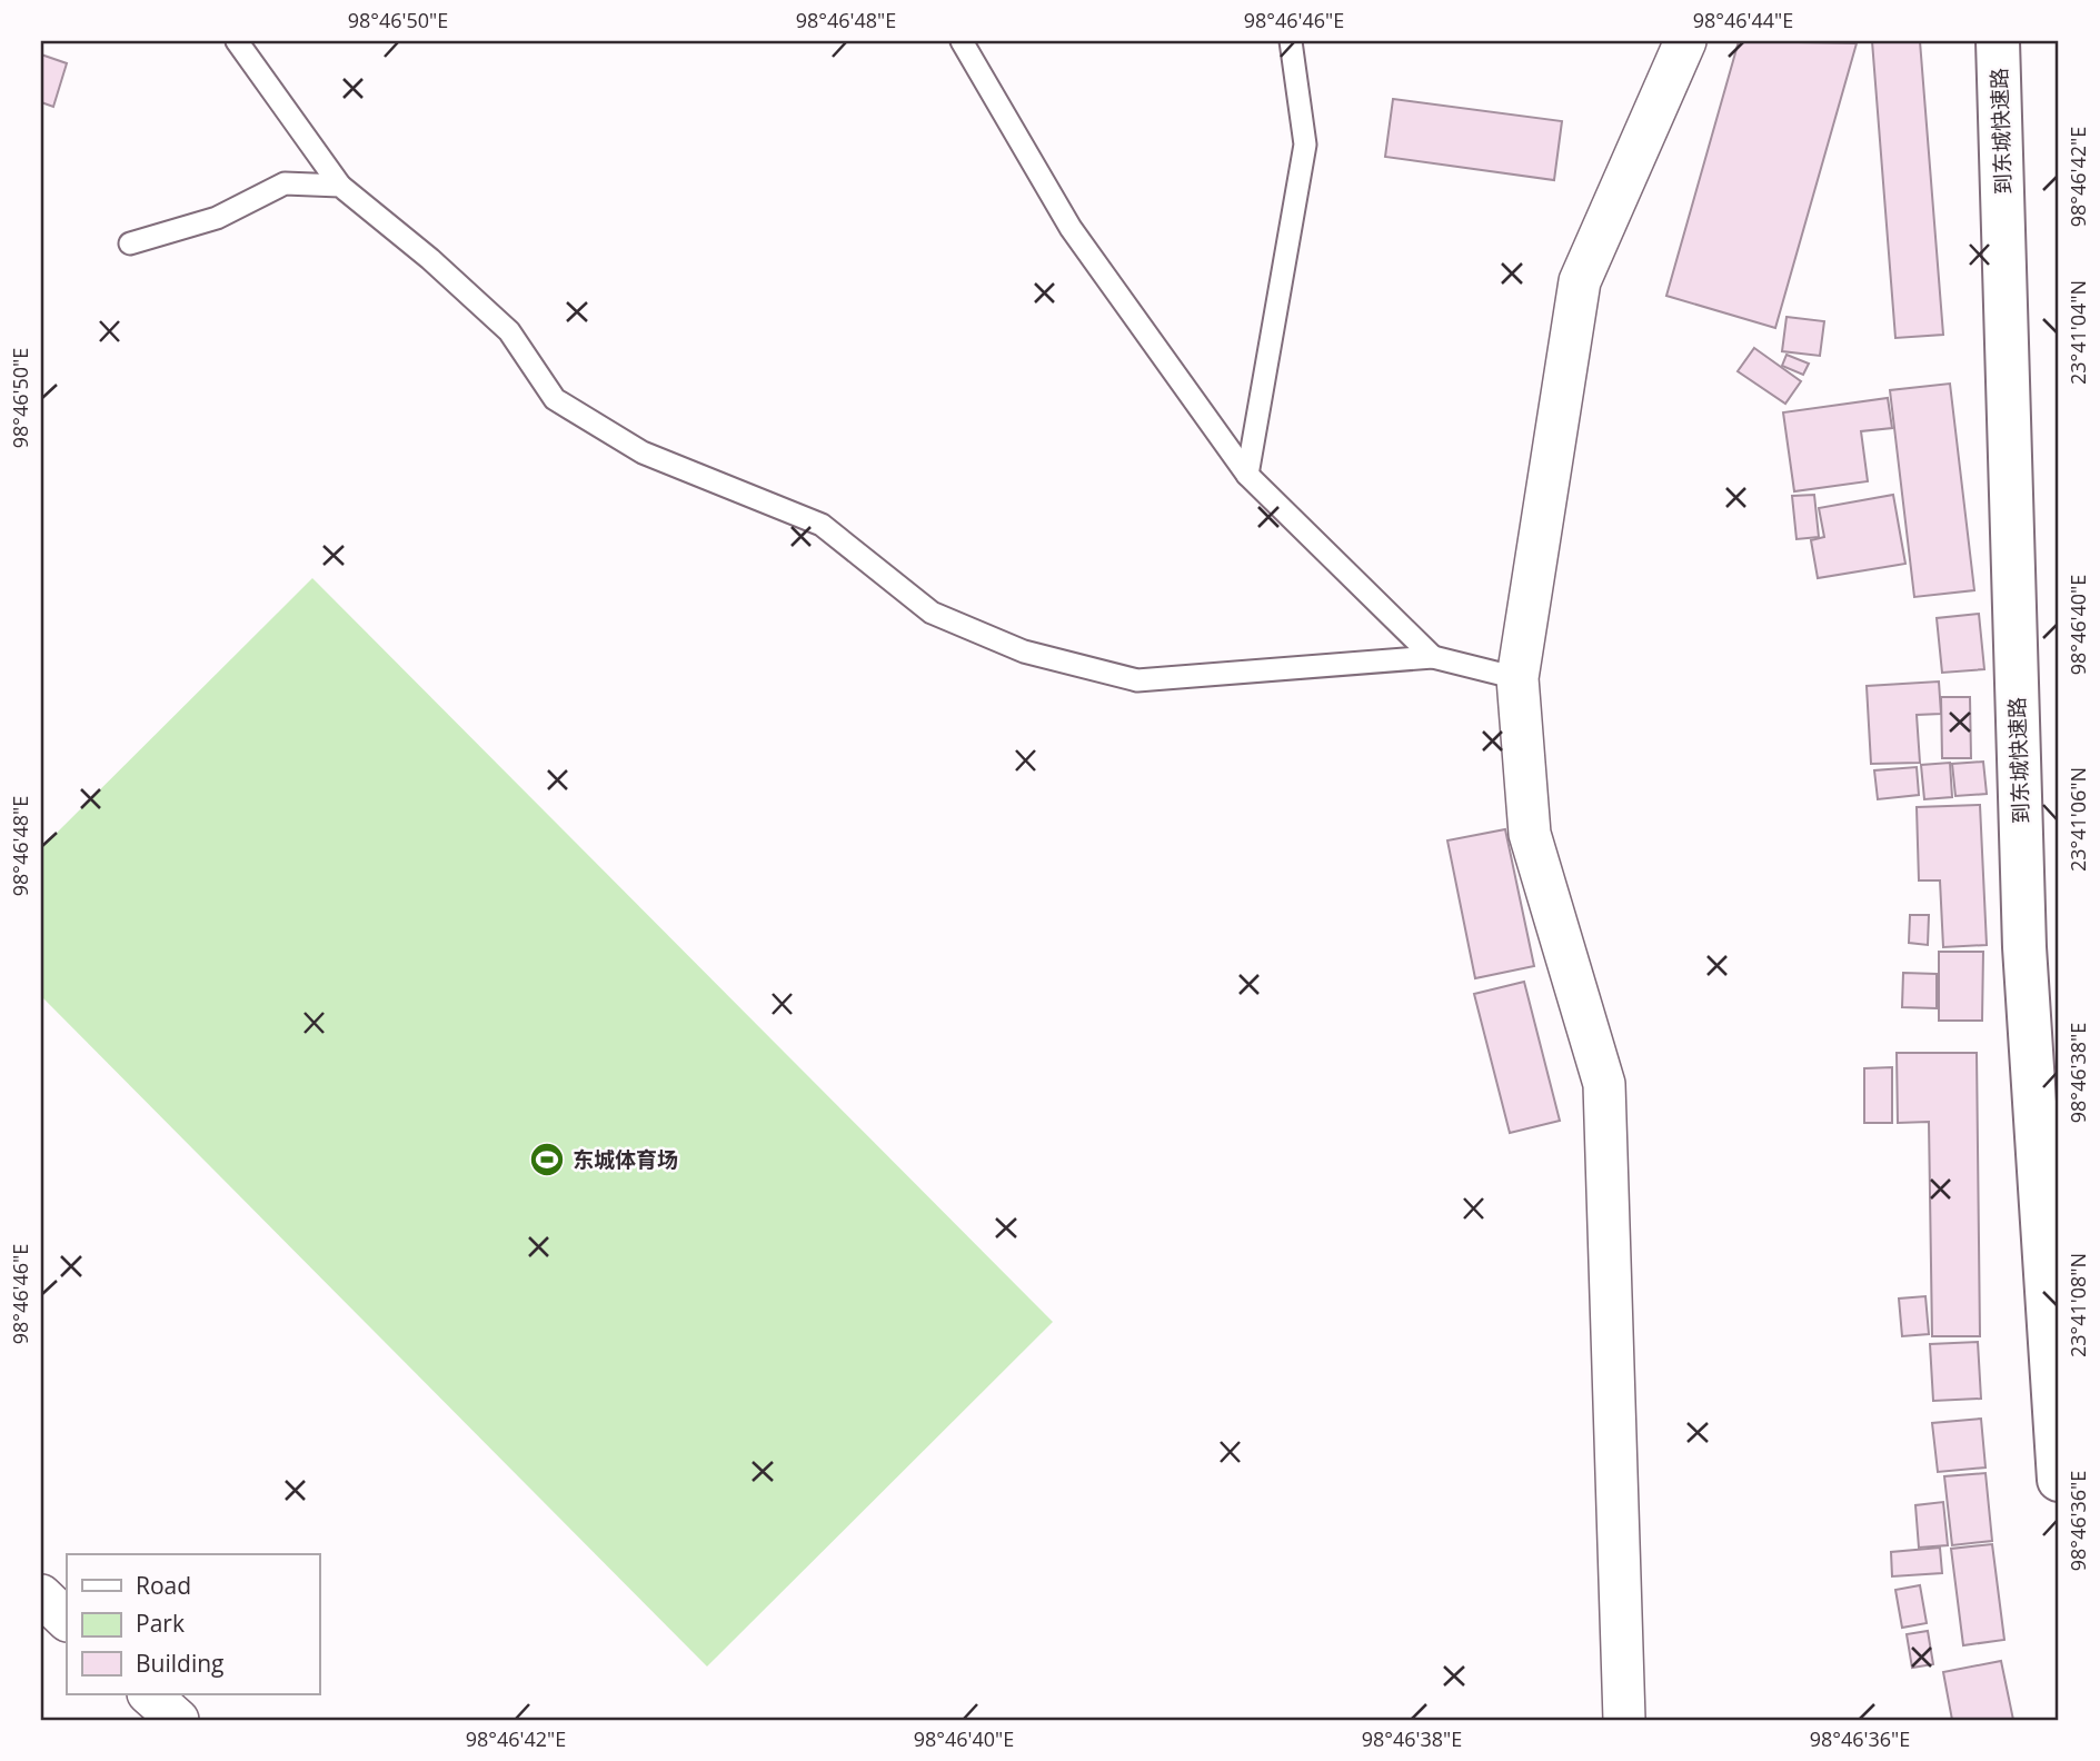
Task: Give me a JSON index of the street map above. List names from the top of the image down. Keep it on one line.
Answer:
{"streets":{"main road":["到东城快速路"]},"places":{"sports":["东城体育场"]},"legend":["Road","Park","Building"],"coordinates":["98°46'50\"E","98°46'48\"E","98°46'46\"E","98°46'44\"E","98°46'42\"E","23°41'04\"N","98°46'40\"E","23°41'06\"N","98°46'38\"E","23°41'08\"N","98°46'36\"E"]}
